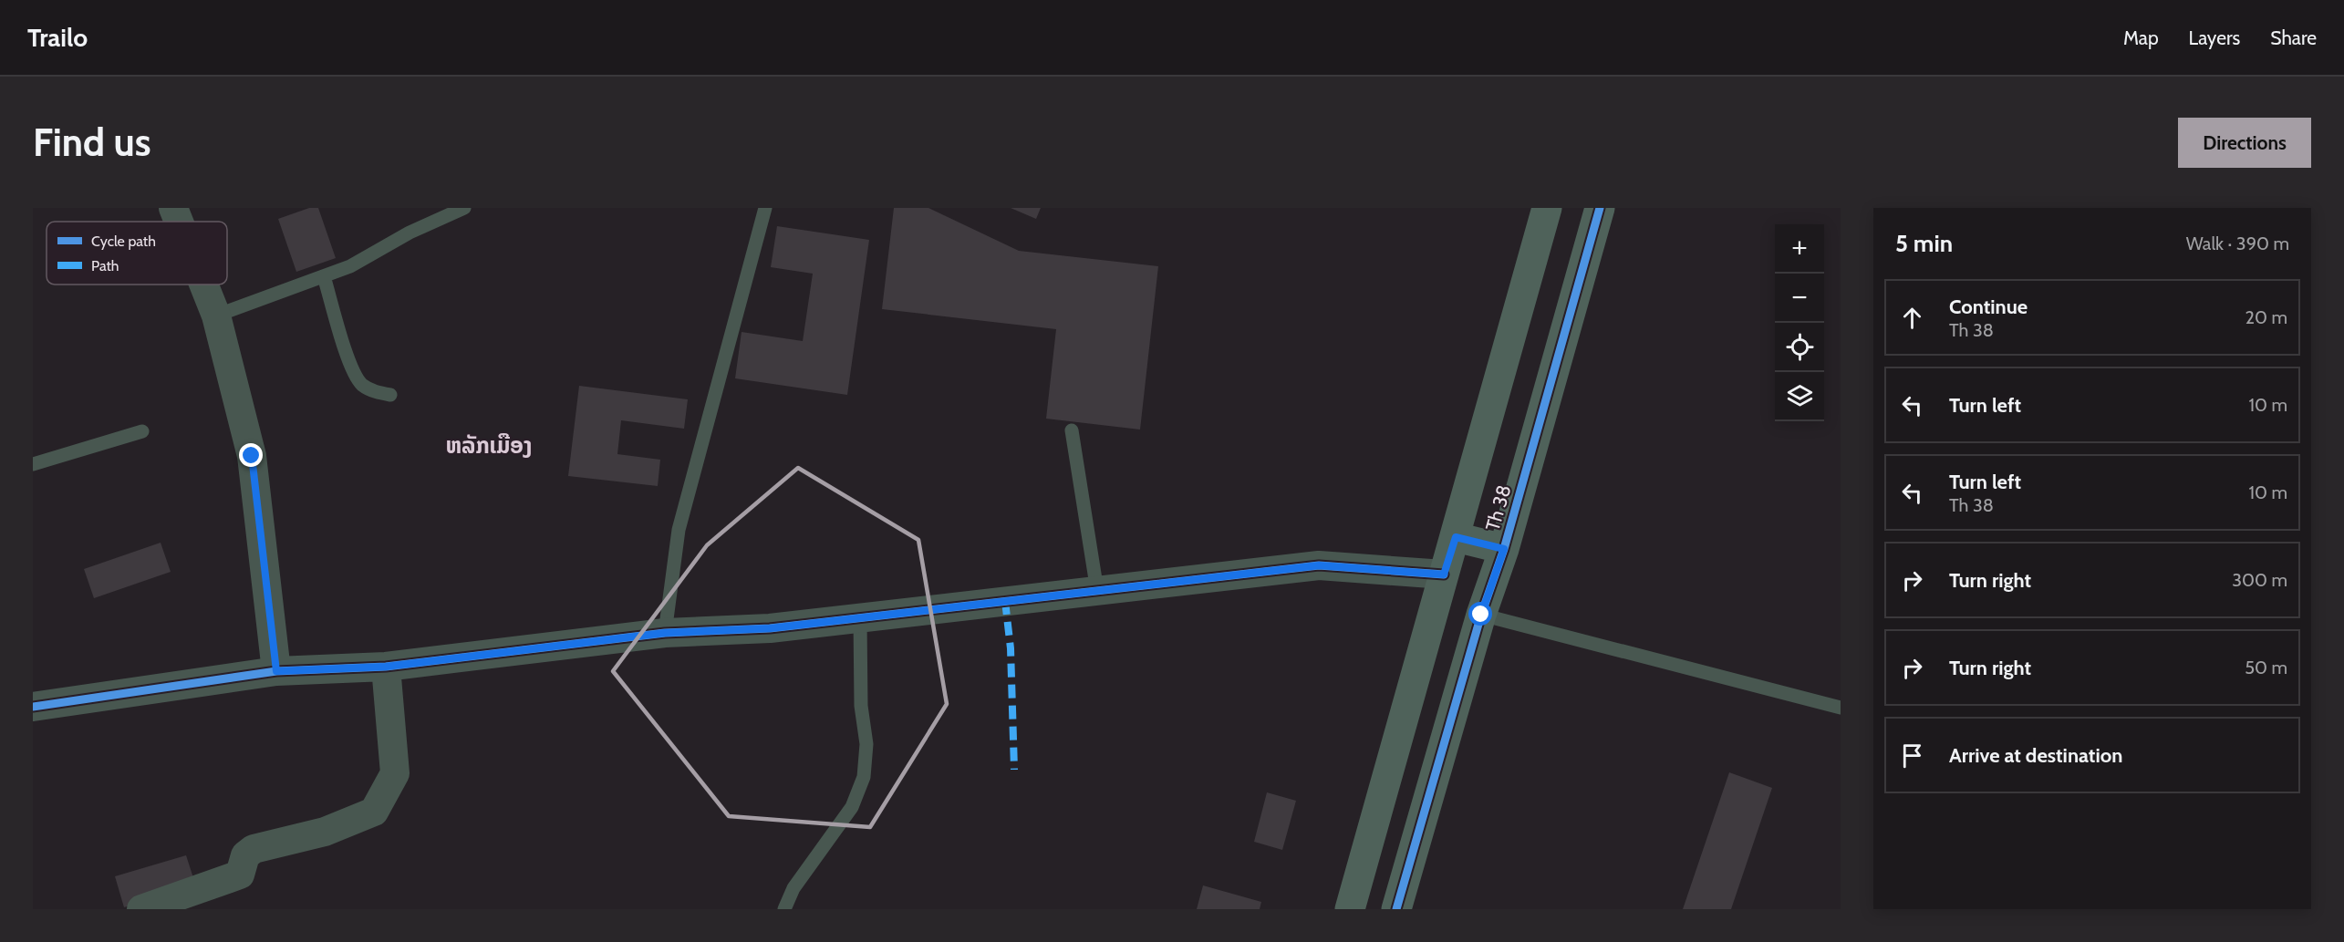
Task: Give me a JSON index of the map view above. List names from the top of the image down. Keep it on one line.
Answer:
{"streets":{"street":["Th 38"]},"districts":["ຫລັກເມືອງ"],"legend":["Cycle path","Path"],"page":{"header":"Trailo","nav":["Map","Layers","Share"],"buttons":"Directions","title":"Find us","heading":["5 min","Walk · 390 m"],"map_buttons":["+","−"],"list":[["Continue","Th 38","20 m"],["Turn left","10 m"],["Turn left","Th 38","10 m"],["Turn right","300 m"],["Turn right","50 m"],"Arrive at destination"]}}
